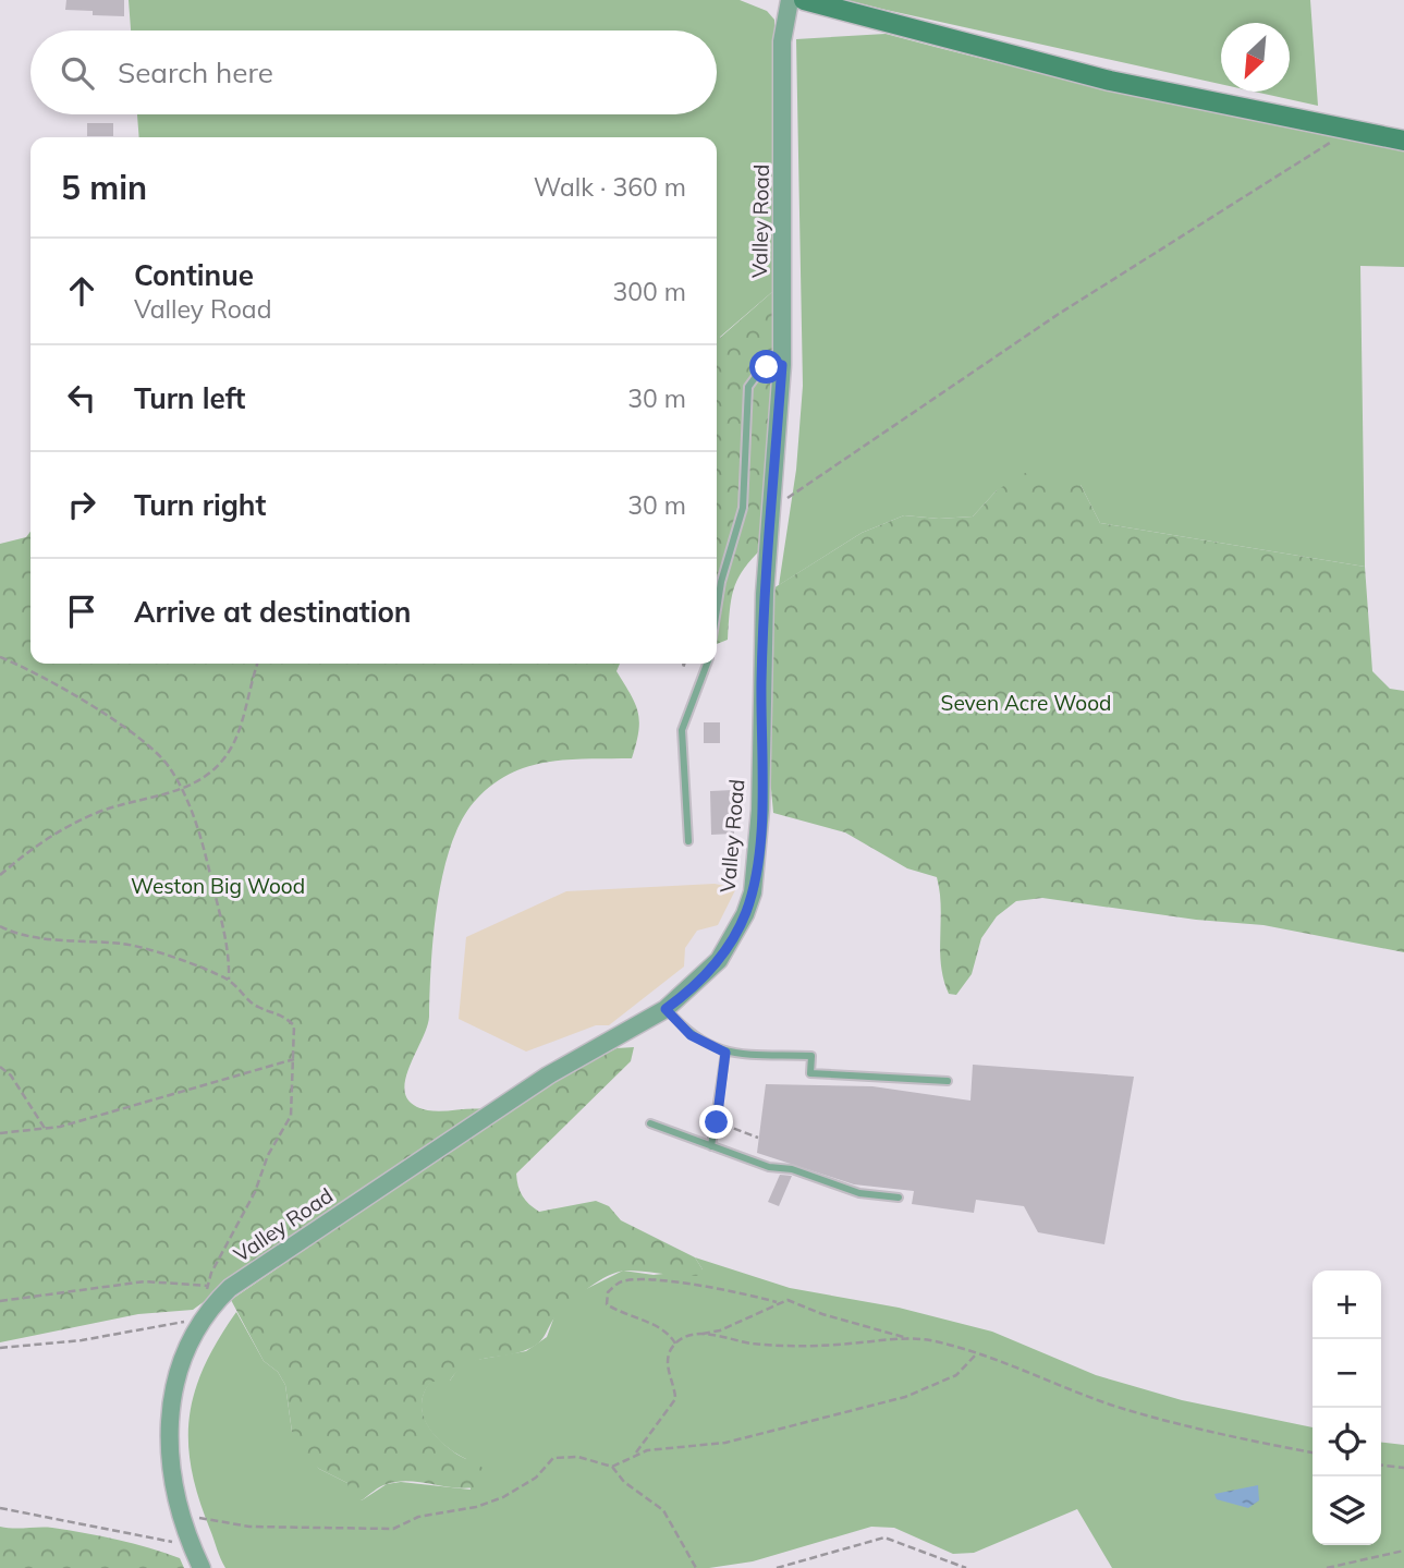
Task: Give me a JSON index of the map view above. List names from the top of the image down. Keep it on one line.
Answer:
{"streets":{"street":["Valley Road"]},"parks":["Seven Acre Wood","Weston Big Wood"],"north":"bottom left","page":{"search":"Search here","heading":["5 min","Walk · 360 m"],"list":[["Continue","Valley Road","300 m"],["Turn left","30 m"],["Turn right","30 m"],"Arrive at destination"],"map_buttons":["+","−"]}}
